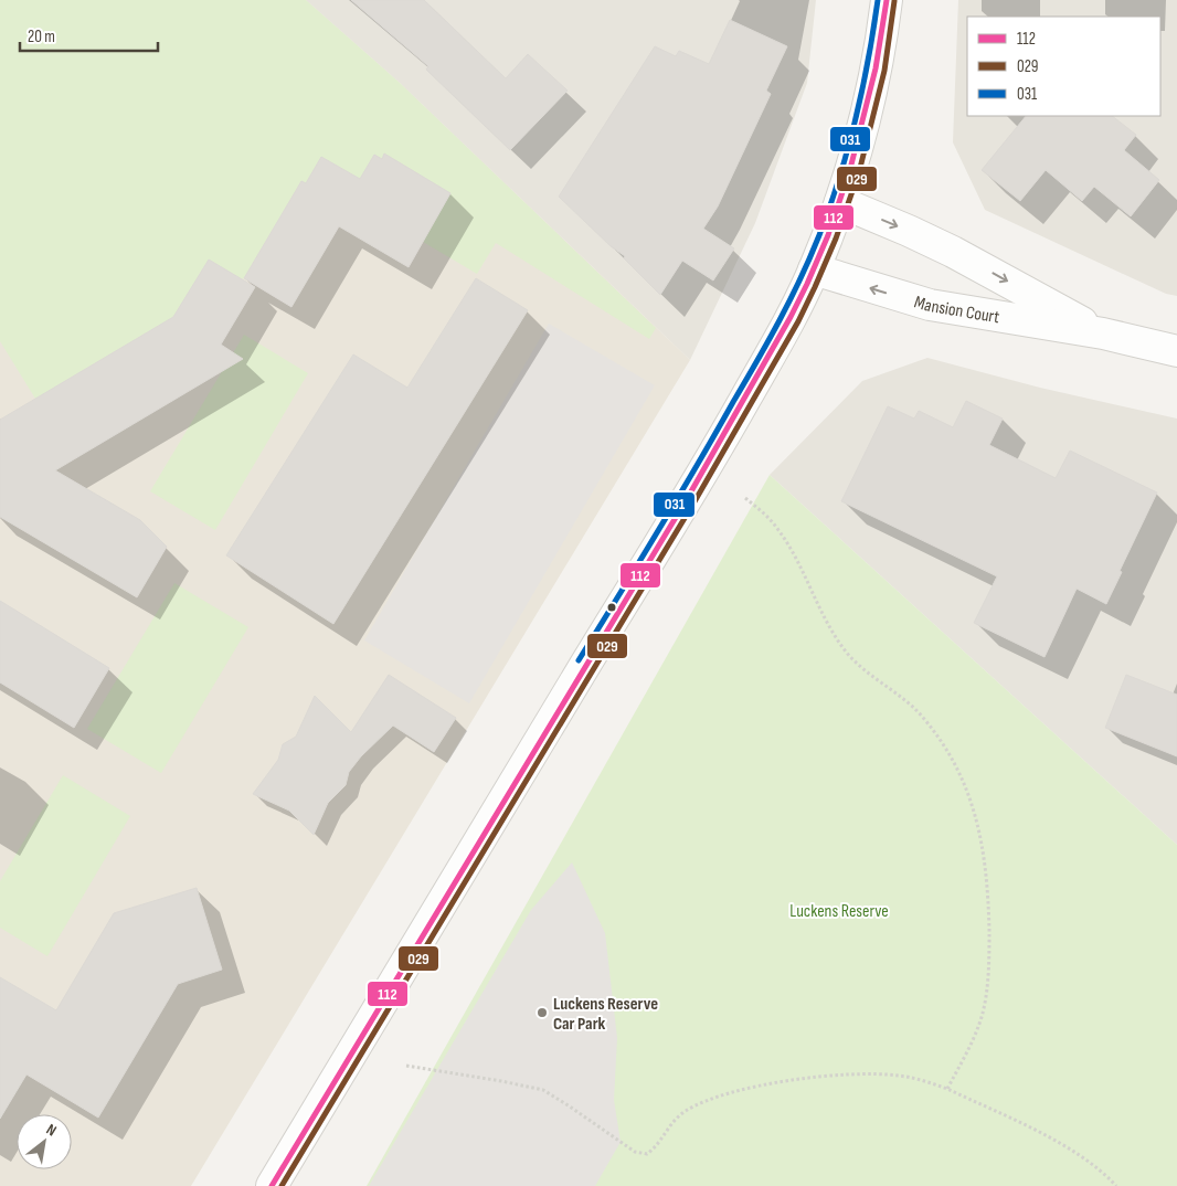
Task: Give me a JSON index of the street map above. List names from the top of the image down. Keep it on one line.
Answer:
{"streets":{"street":["Mansion Court"]},"parks":["Luckens Reserve"],"places":["Luckens Reserve Car Park"],"lines":["transit line 112","transit line 031","transit line 029"],"legend":["112","029","031"],"scale_bar":"20 m","north":"top right"}
